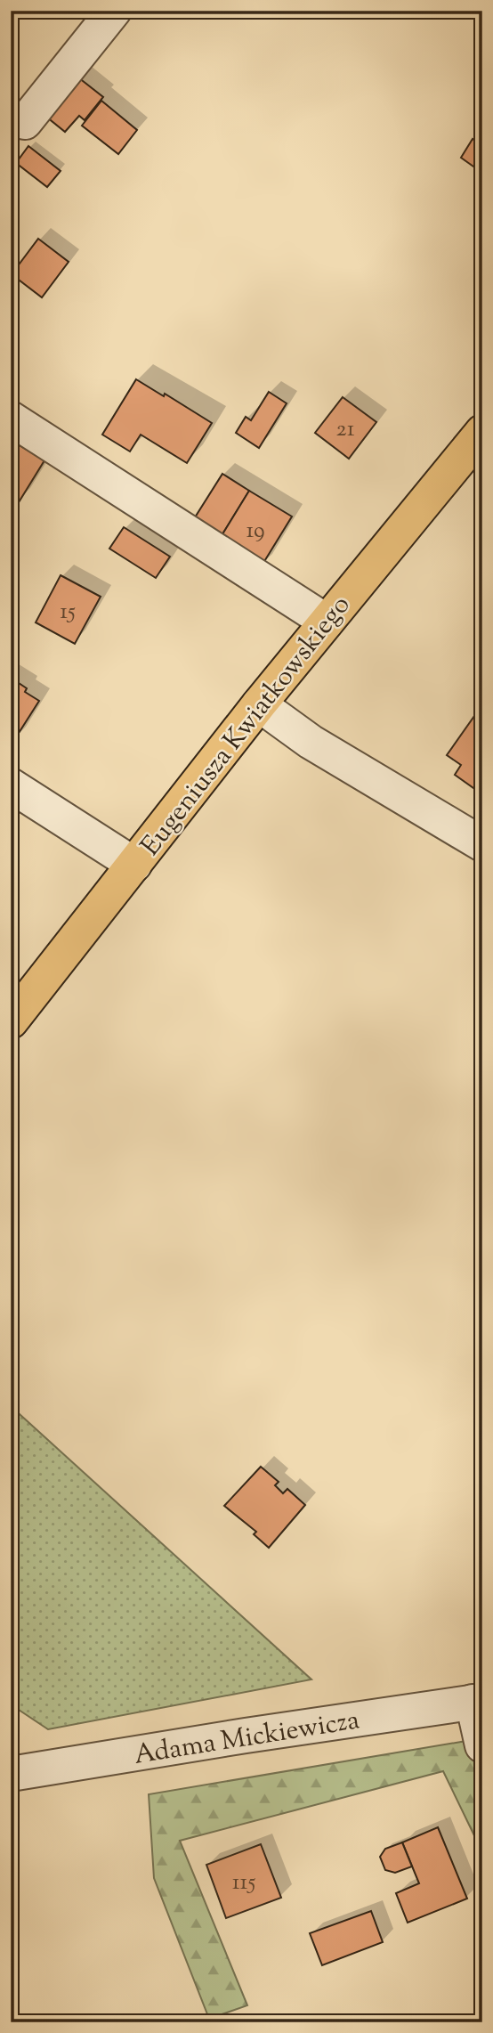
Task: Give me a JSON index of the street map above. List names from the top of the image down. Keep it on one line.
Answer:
{"streets":{"main road":["Eugeniusza Kwiatkowskiego"],"street":["Adama Mickiewicza"]},"house_numbers":["21","19","15","115"]}
